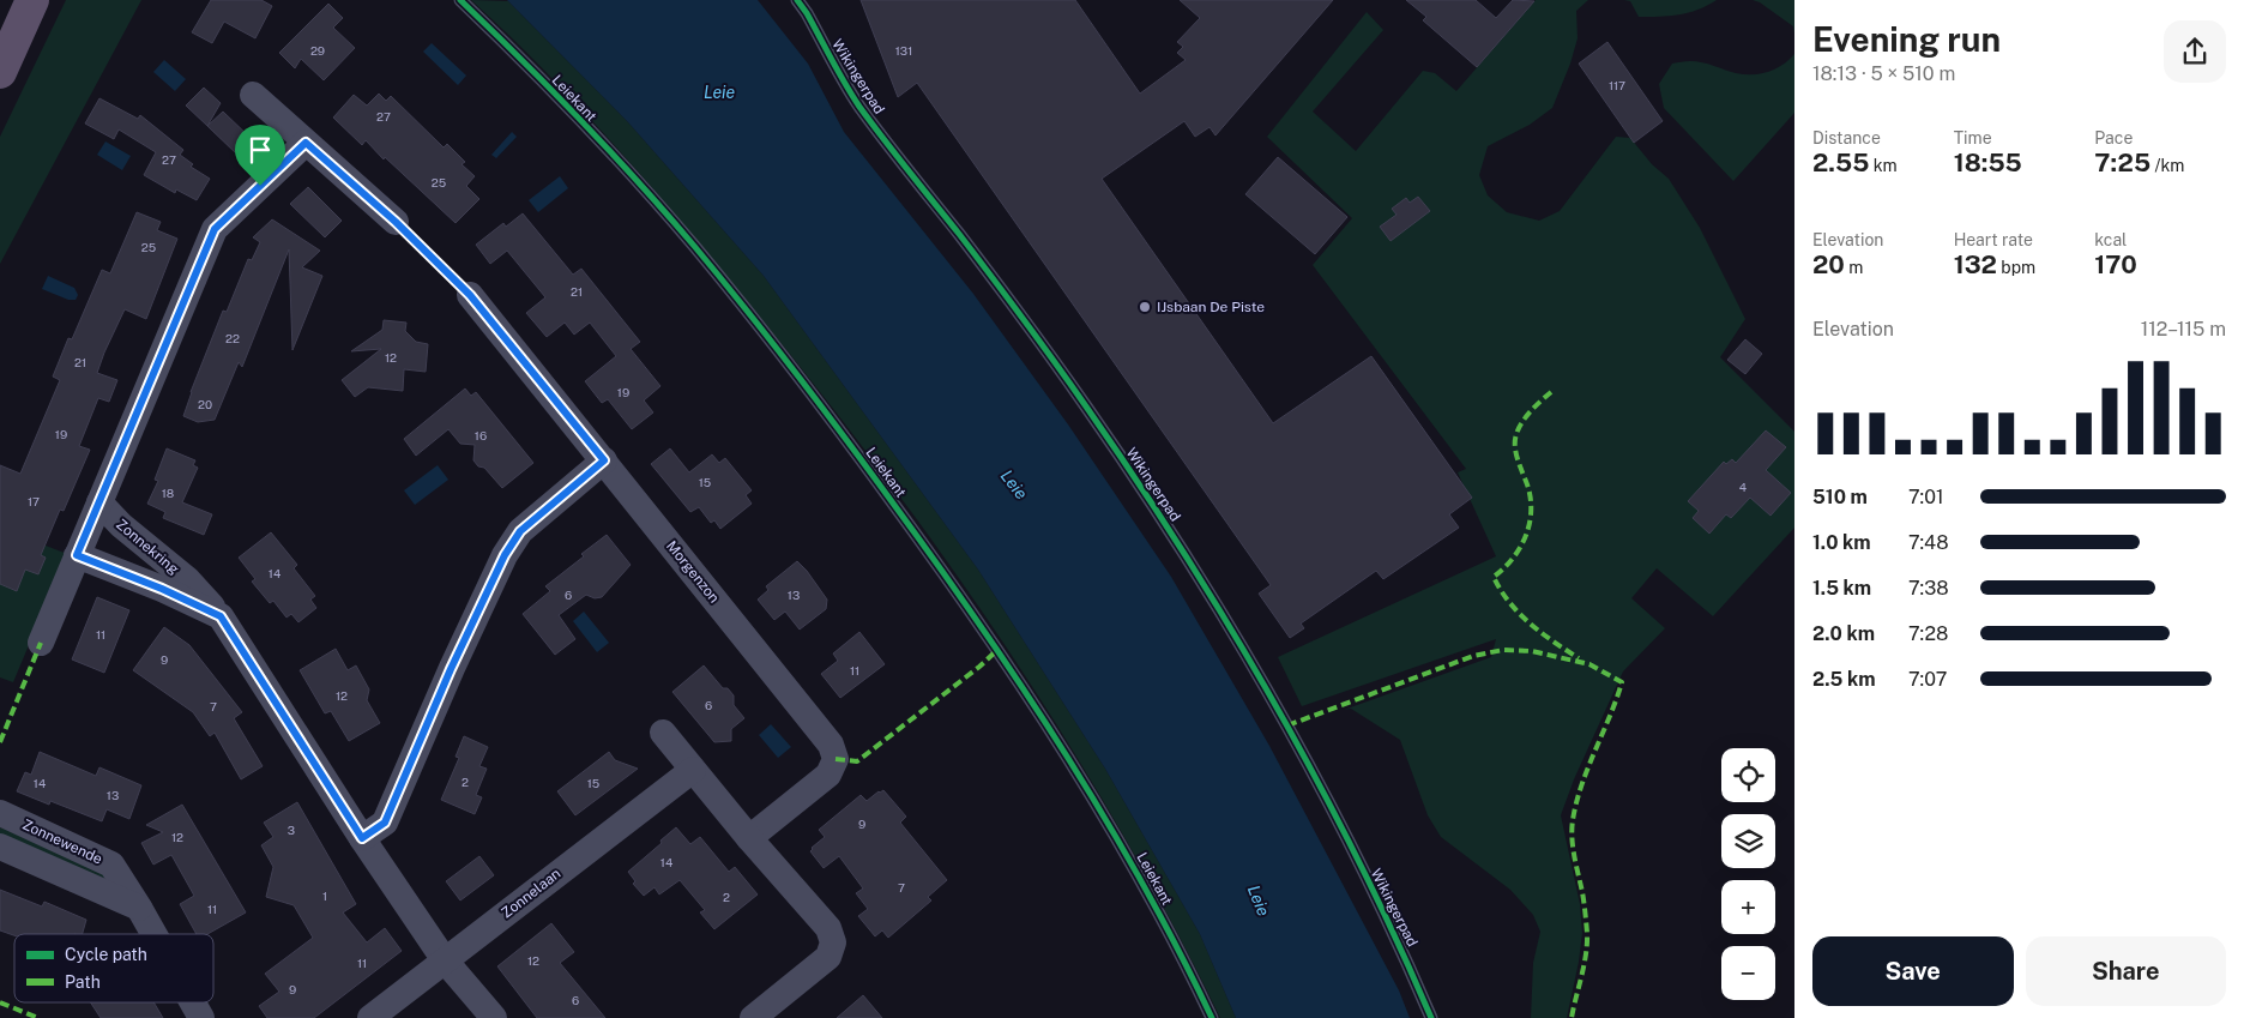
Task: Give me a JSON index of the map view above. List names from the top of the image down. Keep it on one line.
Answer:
{"streets":{"street":["Zonnekring","Morgenzon","Zonnewende","Zonnelaan"],"lane":["Wikingerpad","Leiekant"]},"crossings":[["Zonnekring","Zonnelaan"]],"water":["Leie"],"places":["IJsbaan De Piste"],"house_numbers":["29","131","117","27","27","25","25","21","22","12","21","19","20","19","16","15","4","18","17","14","6","13","11","9","11","12","6","7","2","14","15","13","9","3","12","14","7","1","2","11","12","11","9","6"],"legend":["Cycle path","Path"],"page":{"heading":["Evening run","18:13 · 5 × 510 m"],"stats":[["Distance","2.55 km"],["Time","18:55"],["Pace","7:25 /km"],["Elevation","20 m"],["Heart rate","132 bpm"],["kcal","170"]],"chart":["Elevation","112–115 m"],"list":[{"name":"510 m","note":"7:01"},{"name":"1.0 km","note":"7:48"},{"name":"1.5 km","note":"7:38"},{"name":"2.0 km","note":"7:28"},{"name":"2.5 km","note":"7:07"}],"map_buttons":["+","−"],"buttons":["Save","Share"]}}
